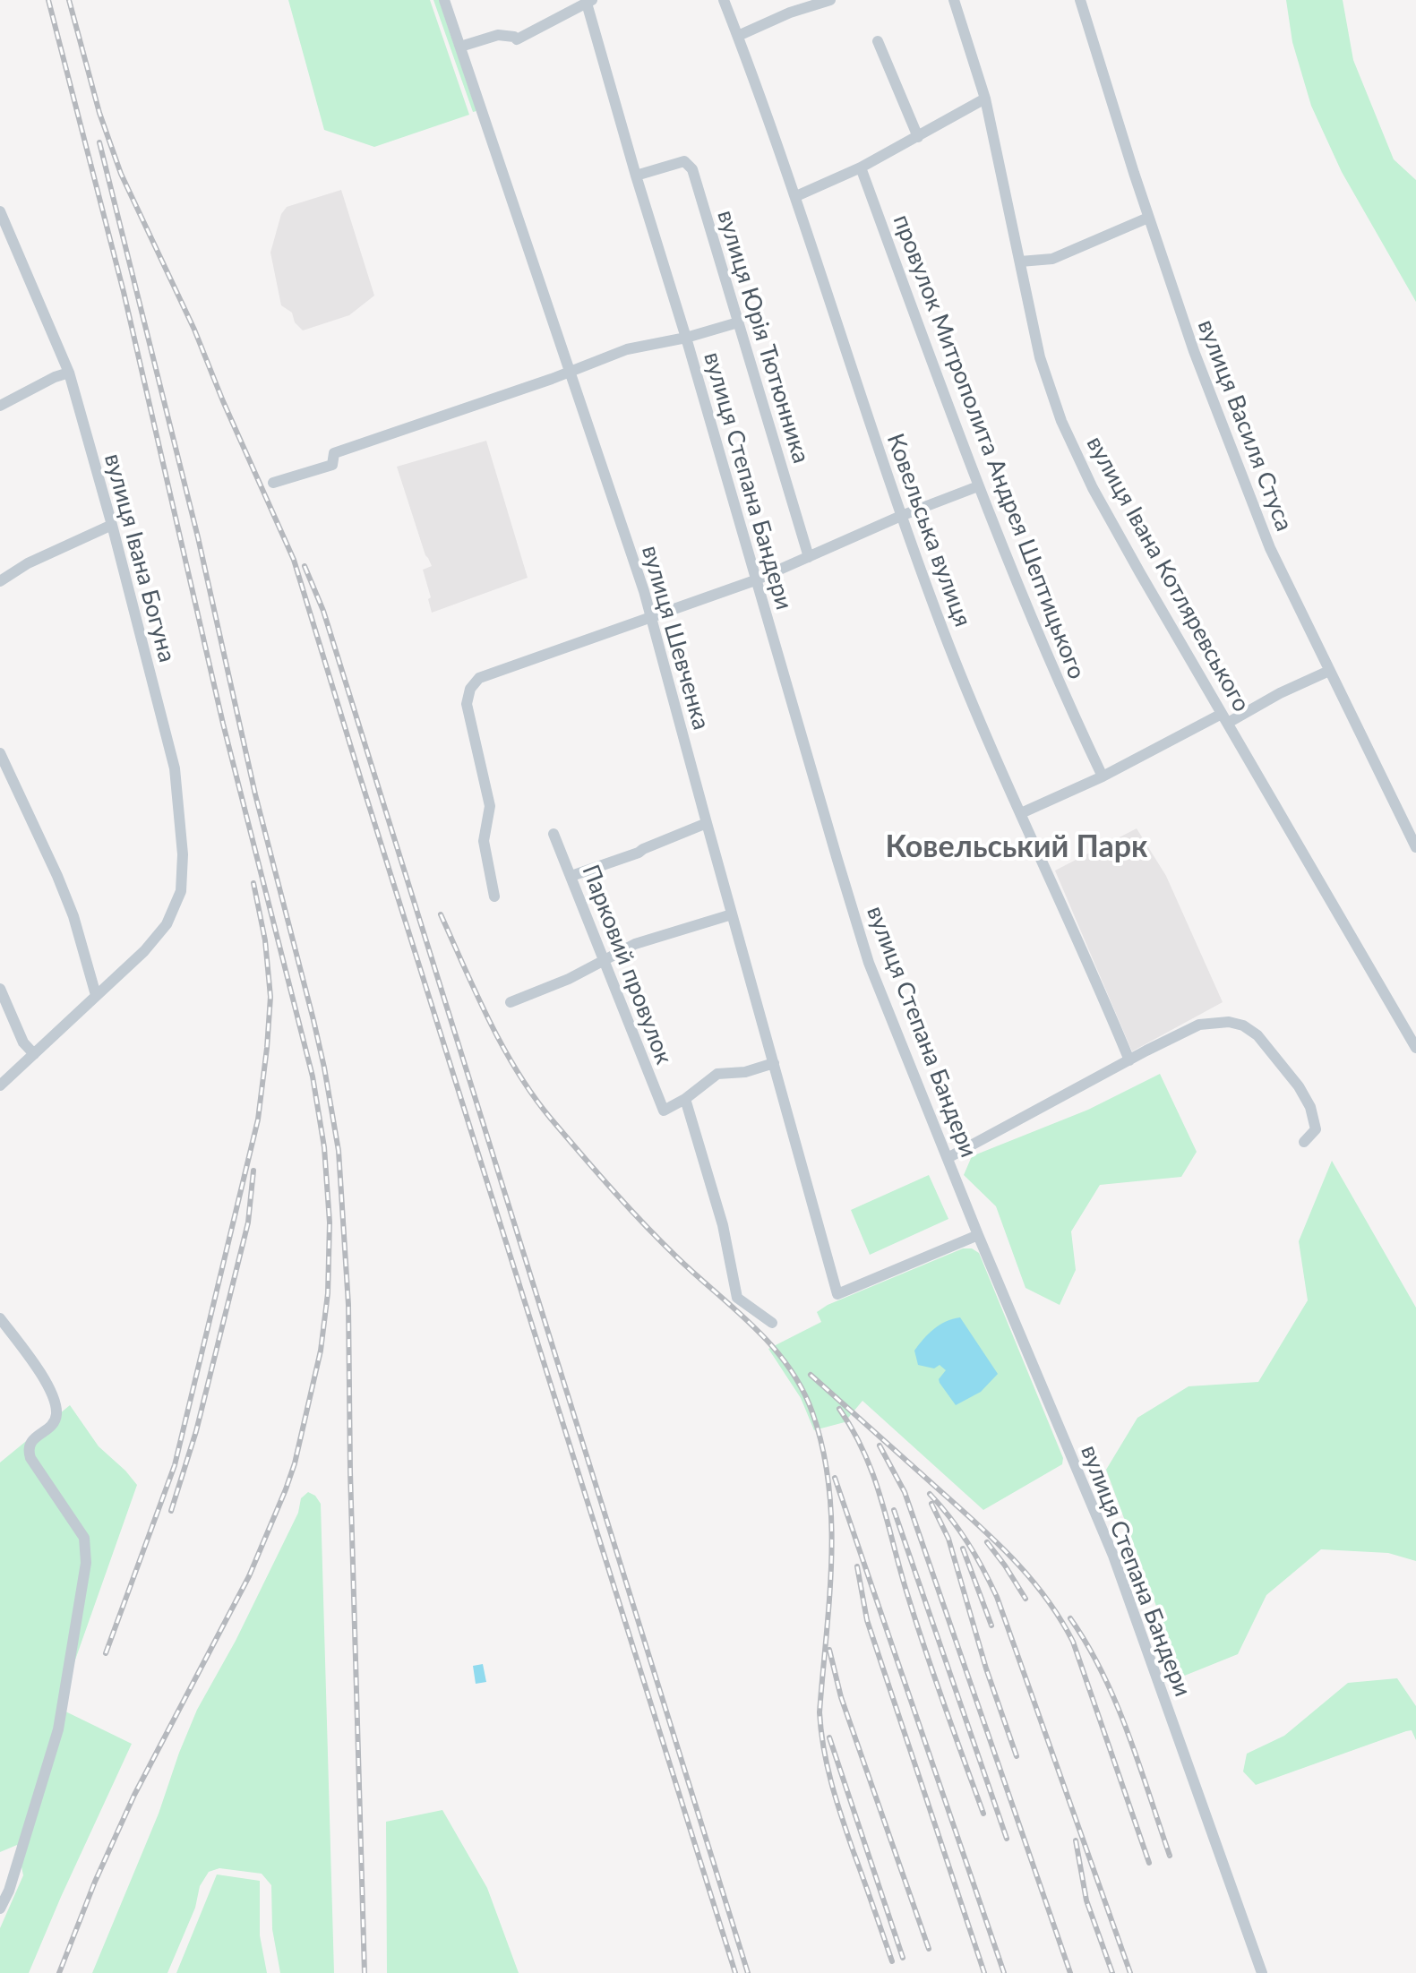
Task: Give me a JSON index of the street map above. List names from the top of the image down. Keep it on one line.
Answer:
{"streets":{"street":["вулиця Юрія Тютюнника","вулиця Василя Стуса","провулок Митрополита Андрея Шептицького","вулиця Степана Бандери","Ковельська вулиця","вулиця Івана Богуна","вулиця Івана Котляревського","вулиця Шевченка","Парковий провулок"]},"crossings":[["вулиця Юрія Тютюнника","вулиця Степана Бандери"],["вулиця Степана Бандери","вулиця Шевченка"]],"districts":["Ковельський Парк"]}
